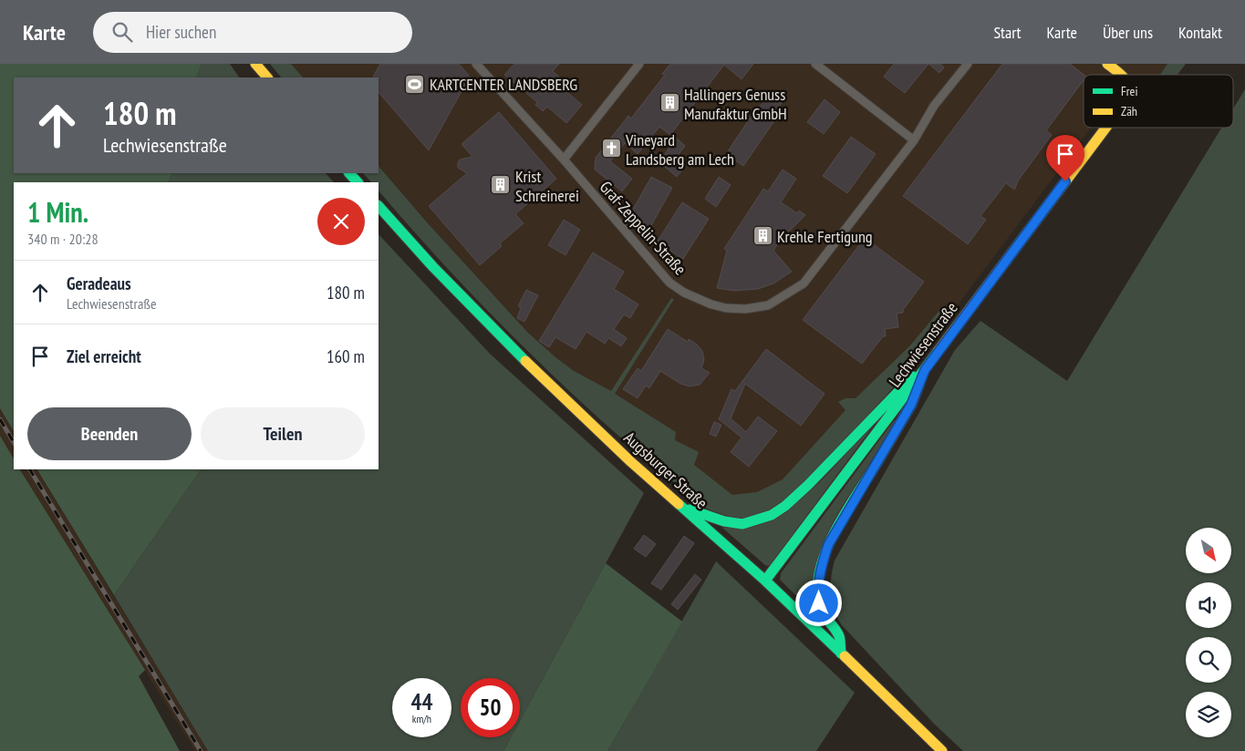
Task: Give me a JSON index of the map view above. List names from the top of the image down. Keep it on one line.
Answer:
{"streets":{"main road":["Lechwiesenstraße","Augsburger Straße"],"street":["Graf-Zeppelin-Straße"]},"crossings":[["Lechwiesenstraße","Augsburger Straße"]],"places":{"sports":["KARTCENTER LANDSBERG"],"building":["Hallingers Genuss Manufaktur GmbH","Krist Schreinerei","Krehle Fertigung"],"church":["Vineyard Landsberg am Lech"]},"legend":["Frei","Zäh"],"north":"bottom right","page":{"header":"Karte","search":"Hier suchen","nav":["Start","Karte","Über uns","Kontakt"],"turn":["180 m","Lechwiesenstraße"],"heading":["1 Min.","340 m · 20:28"],"list":[{"name":"Geradeaus","note":"Lechwiesenstraße","value":"180 m"},{"name":"Ziel erreicht","value":"160 m"}],"buttons":["Beenden","Teilen"],"speed":"44 km/h","limit":"50"}}
